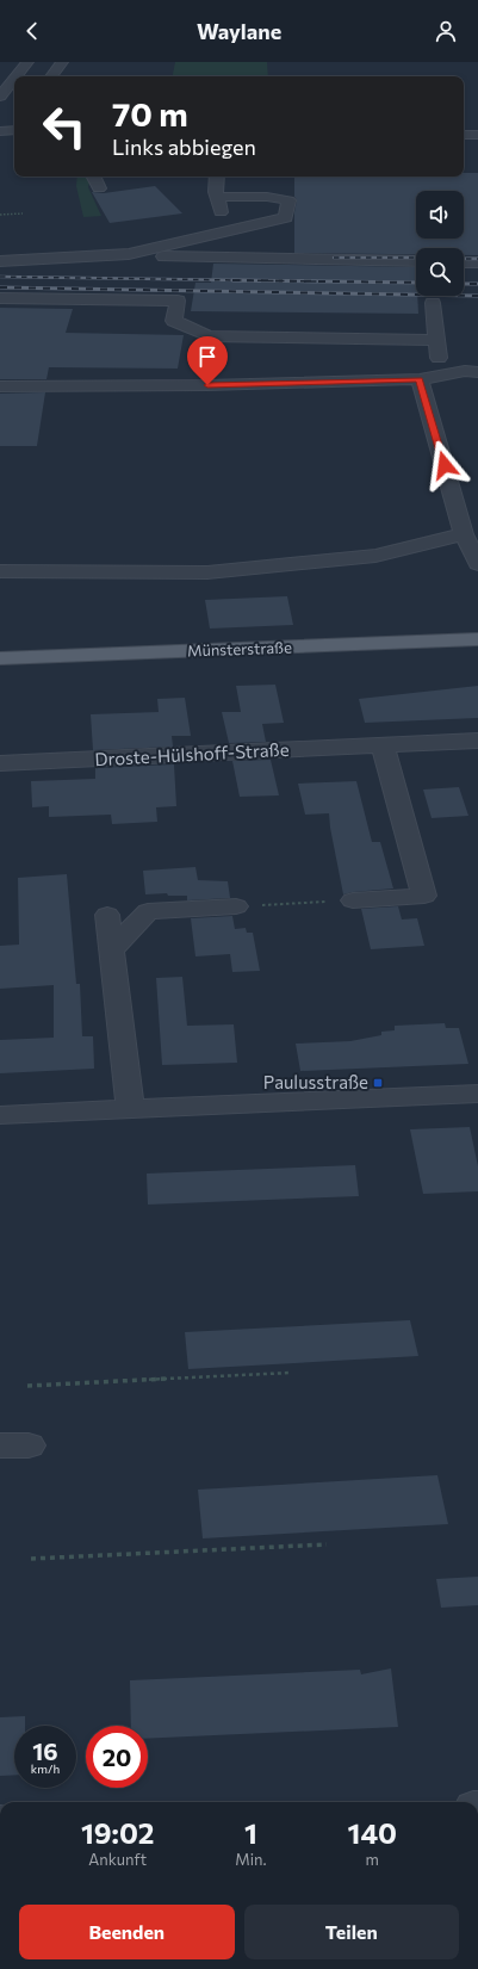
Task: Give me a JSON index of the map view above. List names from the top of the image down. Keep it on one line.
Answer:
{"streets":{"main road":["Münsterstraße"],"street":["Droste-Hülshoff-Straße"]},"places":{"transit":["Paulusstraße"]},"page":{"header":"Waylane","turn":["70 m","Links abbiegen"],"speed":"16 km/h","limit":"20","eta":["19:02","Ankunft","1","Min.","140","m"],"buttons":["Beenden","Teilen"]}}
